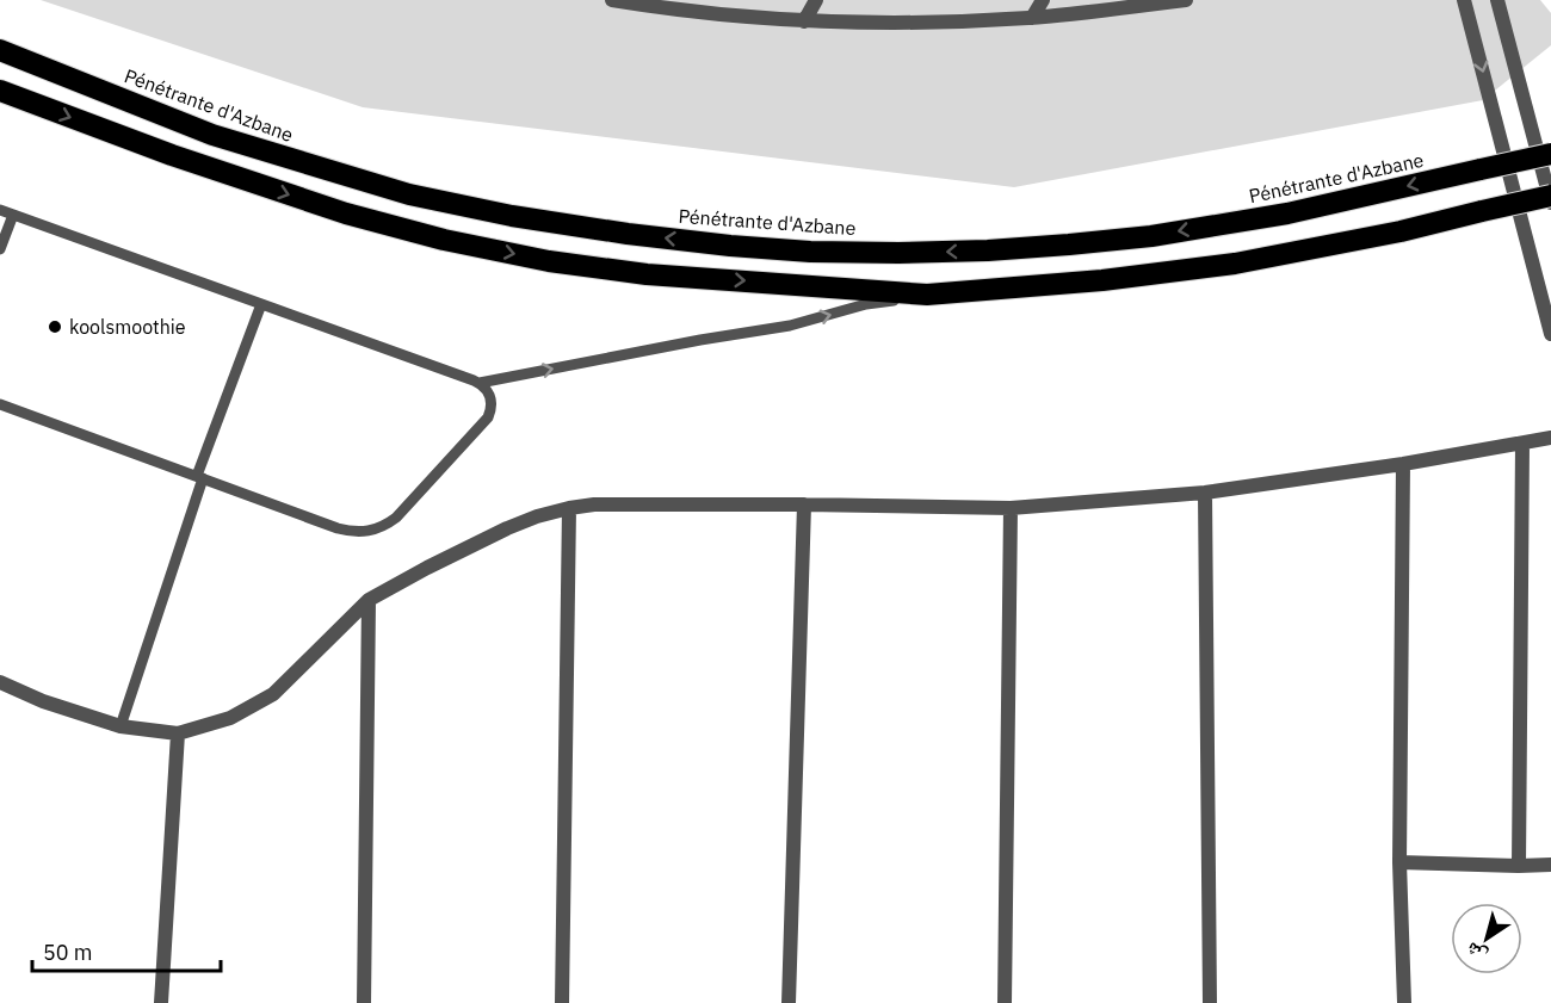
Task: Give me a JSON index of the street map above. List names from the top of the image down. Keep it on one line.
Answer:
{"streets":{"highway":["Pénétrante d'Azbane"]},"places":["koolsmoothie"],"scale_bar":"50 m","north":"bottom left"}
